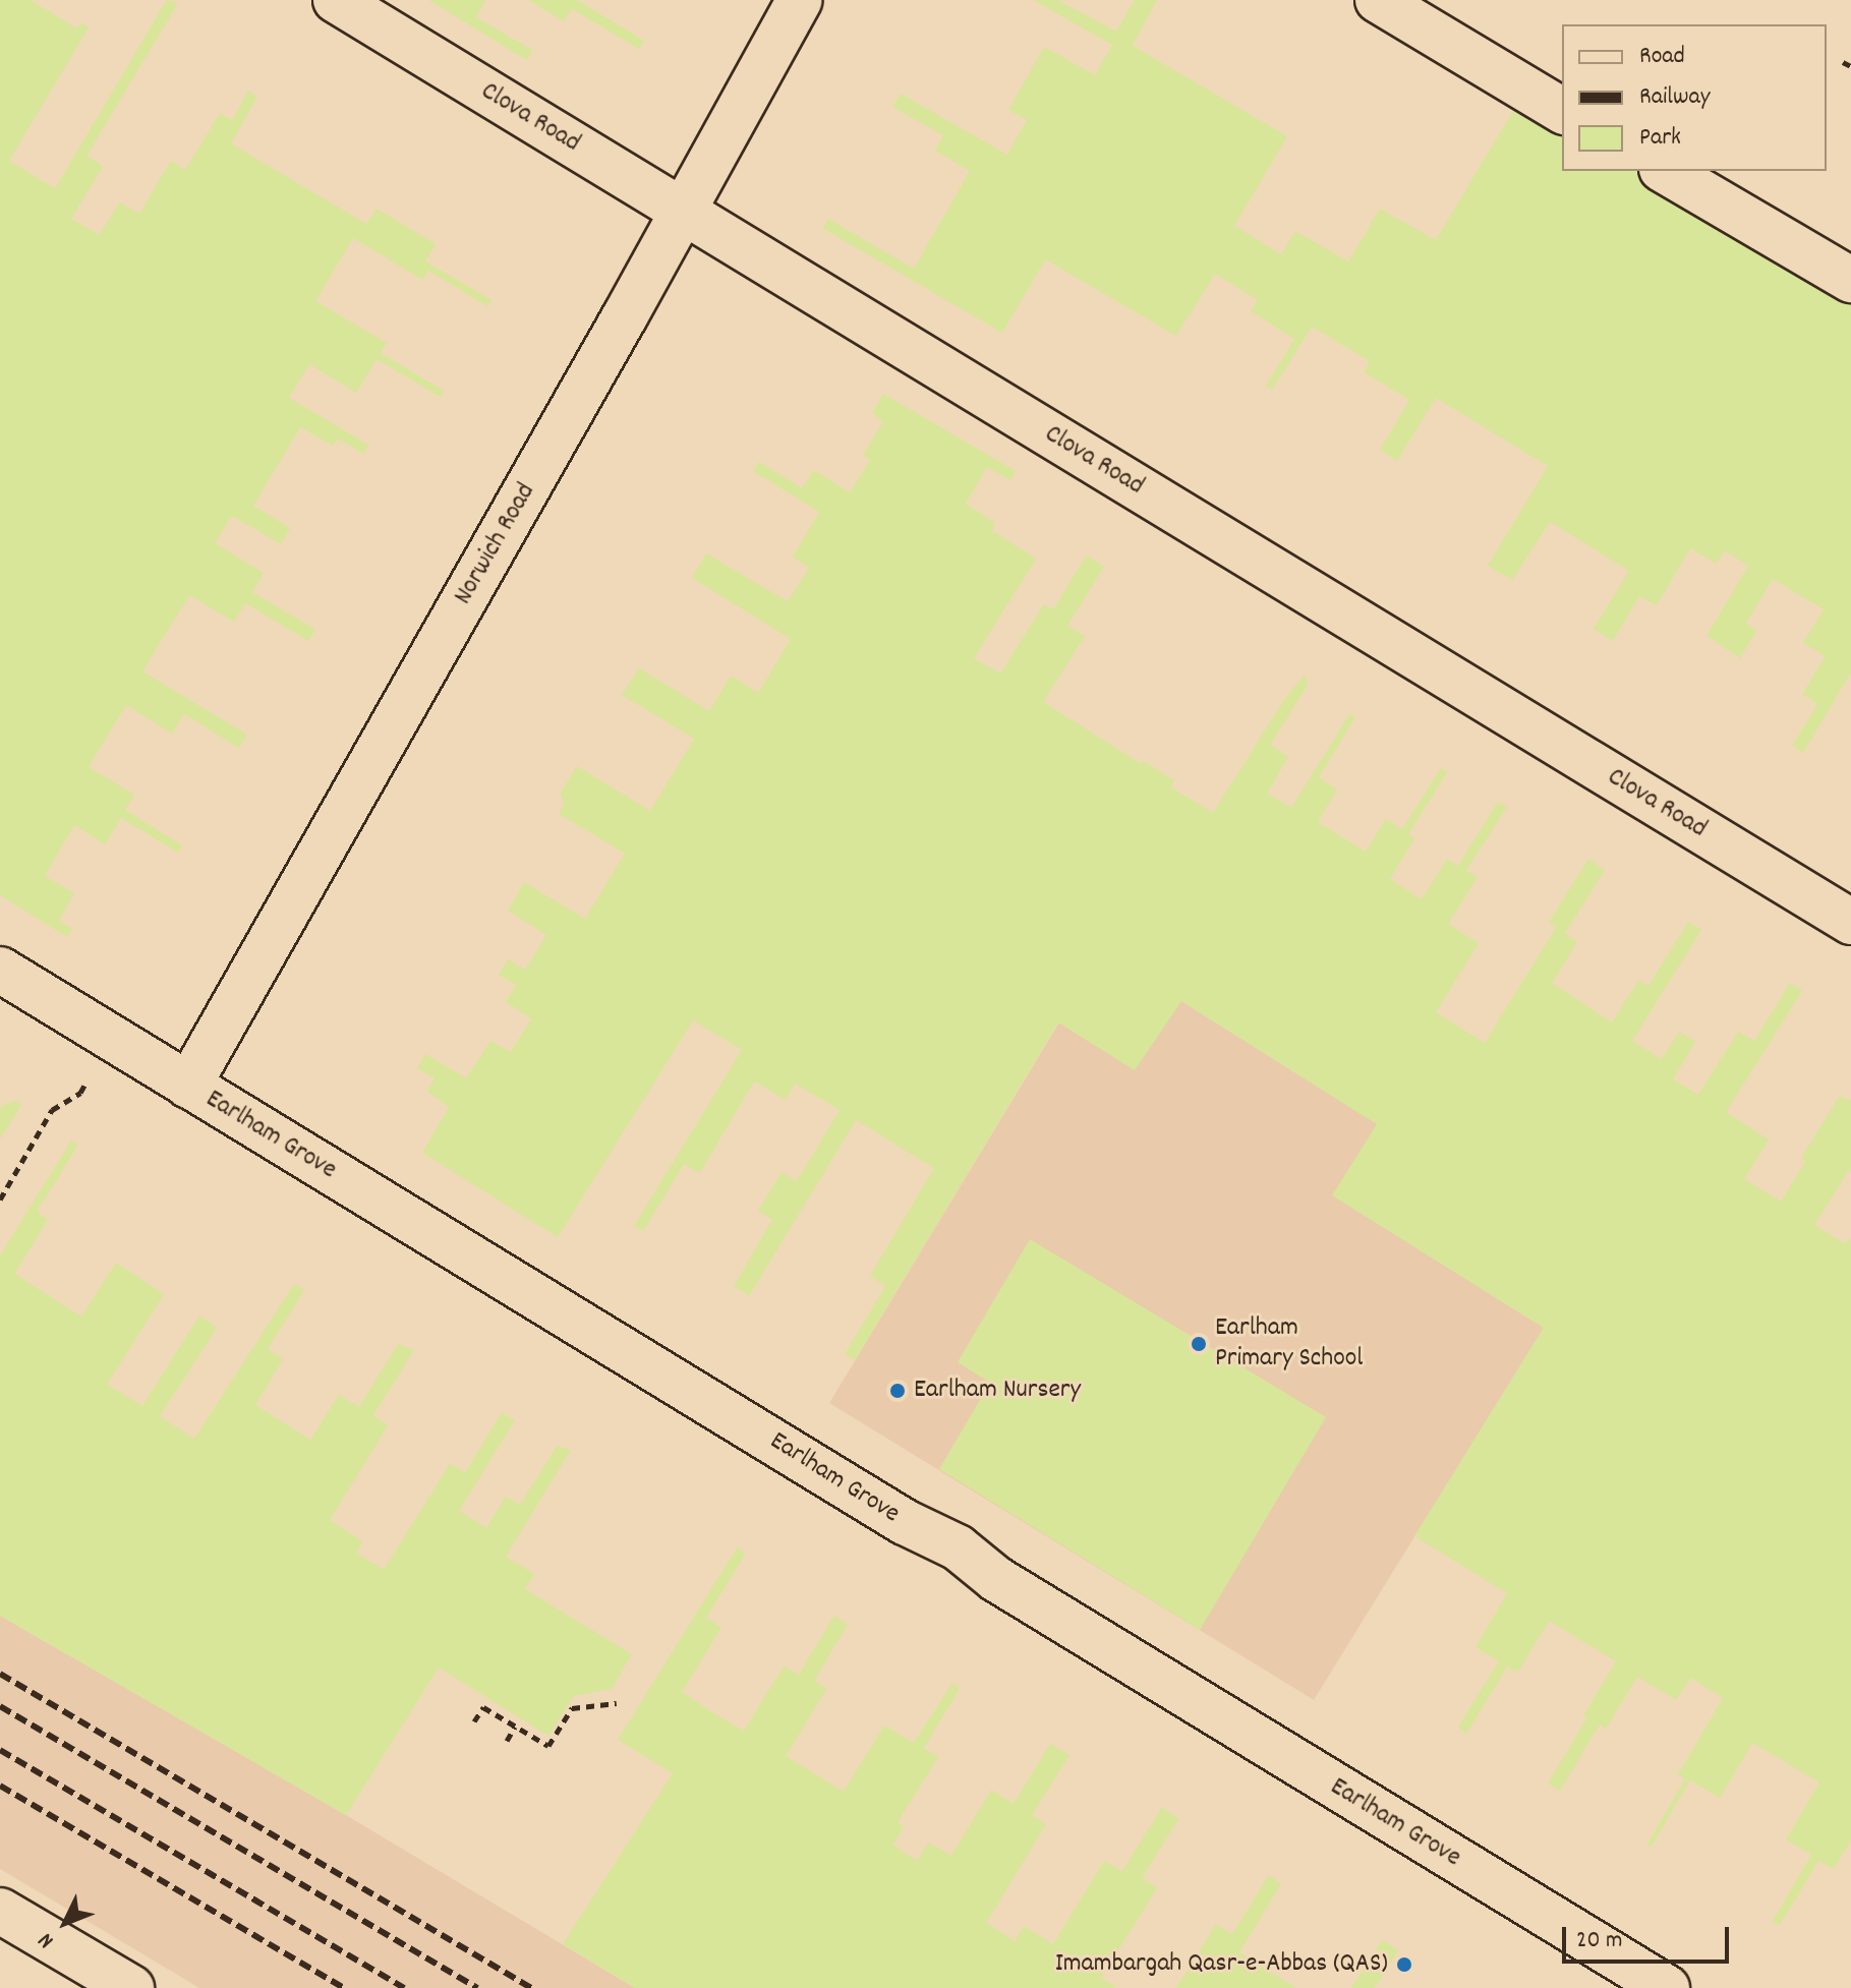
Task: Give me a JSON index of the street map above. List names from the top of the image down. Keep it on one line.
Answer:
{"streets":{"street":["Clova Road","Norwich Road","Earlham Grove"]},"crossings":[["Clova Road","Norwich Road"],["Norwich Road","Earlham Grove"]],"places":["Earlham Primary School","Earlham Nursery","Imambargah Qasr-e-Abbas (QAS)"],"legend":["Road","Railway","Park"],"scale_bar":"20 m","north":"bottom left"}
